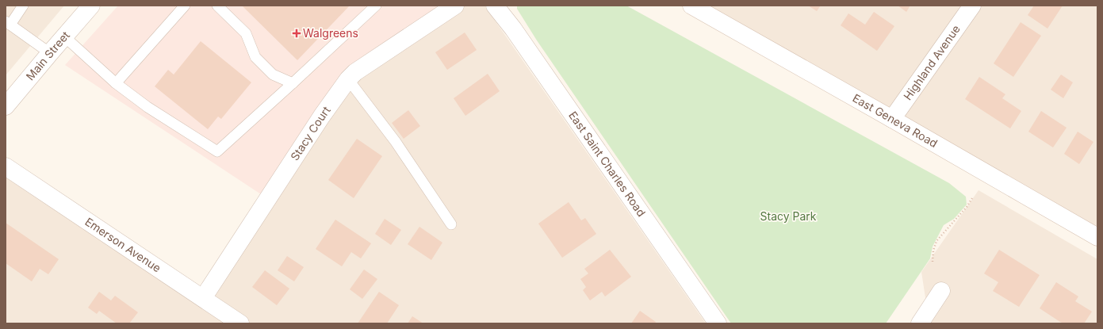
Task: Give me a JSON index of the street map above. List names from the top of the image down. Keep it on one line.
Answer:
{"streets":{"street":["Main Street","Highland Avenue","East Geneva Road","Stacy Court","East Saint Charles Road","Emerson Avenue"]},"crossings":[["Highland Avenue","East Geneva Road"],["Stacy Court","Emerson Avenue"]],"parks":["Stacy Park"],"places":{"health":["Walgreens"]}}
